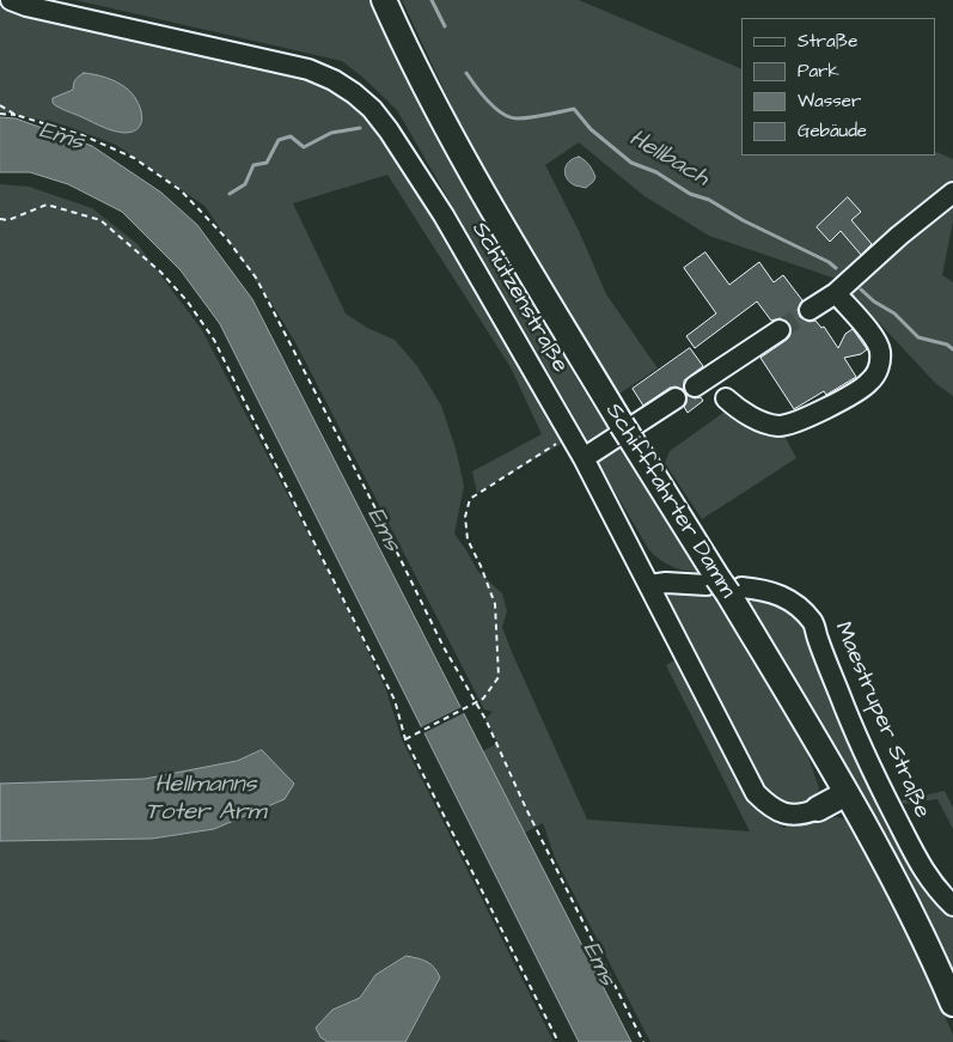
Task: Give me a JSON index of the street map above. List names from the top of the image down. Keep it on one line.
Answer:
{"streets":{"main road":["Schifffahrter Damm"],"street":["Schützenstraße","Maestruper Straße"]},"crossings":[["Schützenstraße","Maestruper Straße"],["Schifffahrter Damm","Maestruper Straße"]],"water":["Ems","Hellbach","Hellmanns Toter Arm"],"legend":["Straße","Park","Wasser","Gebäude"]}
